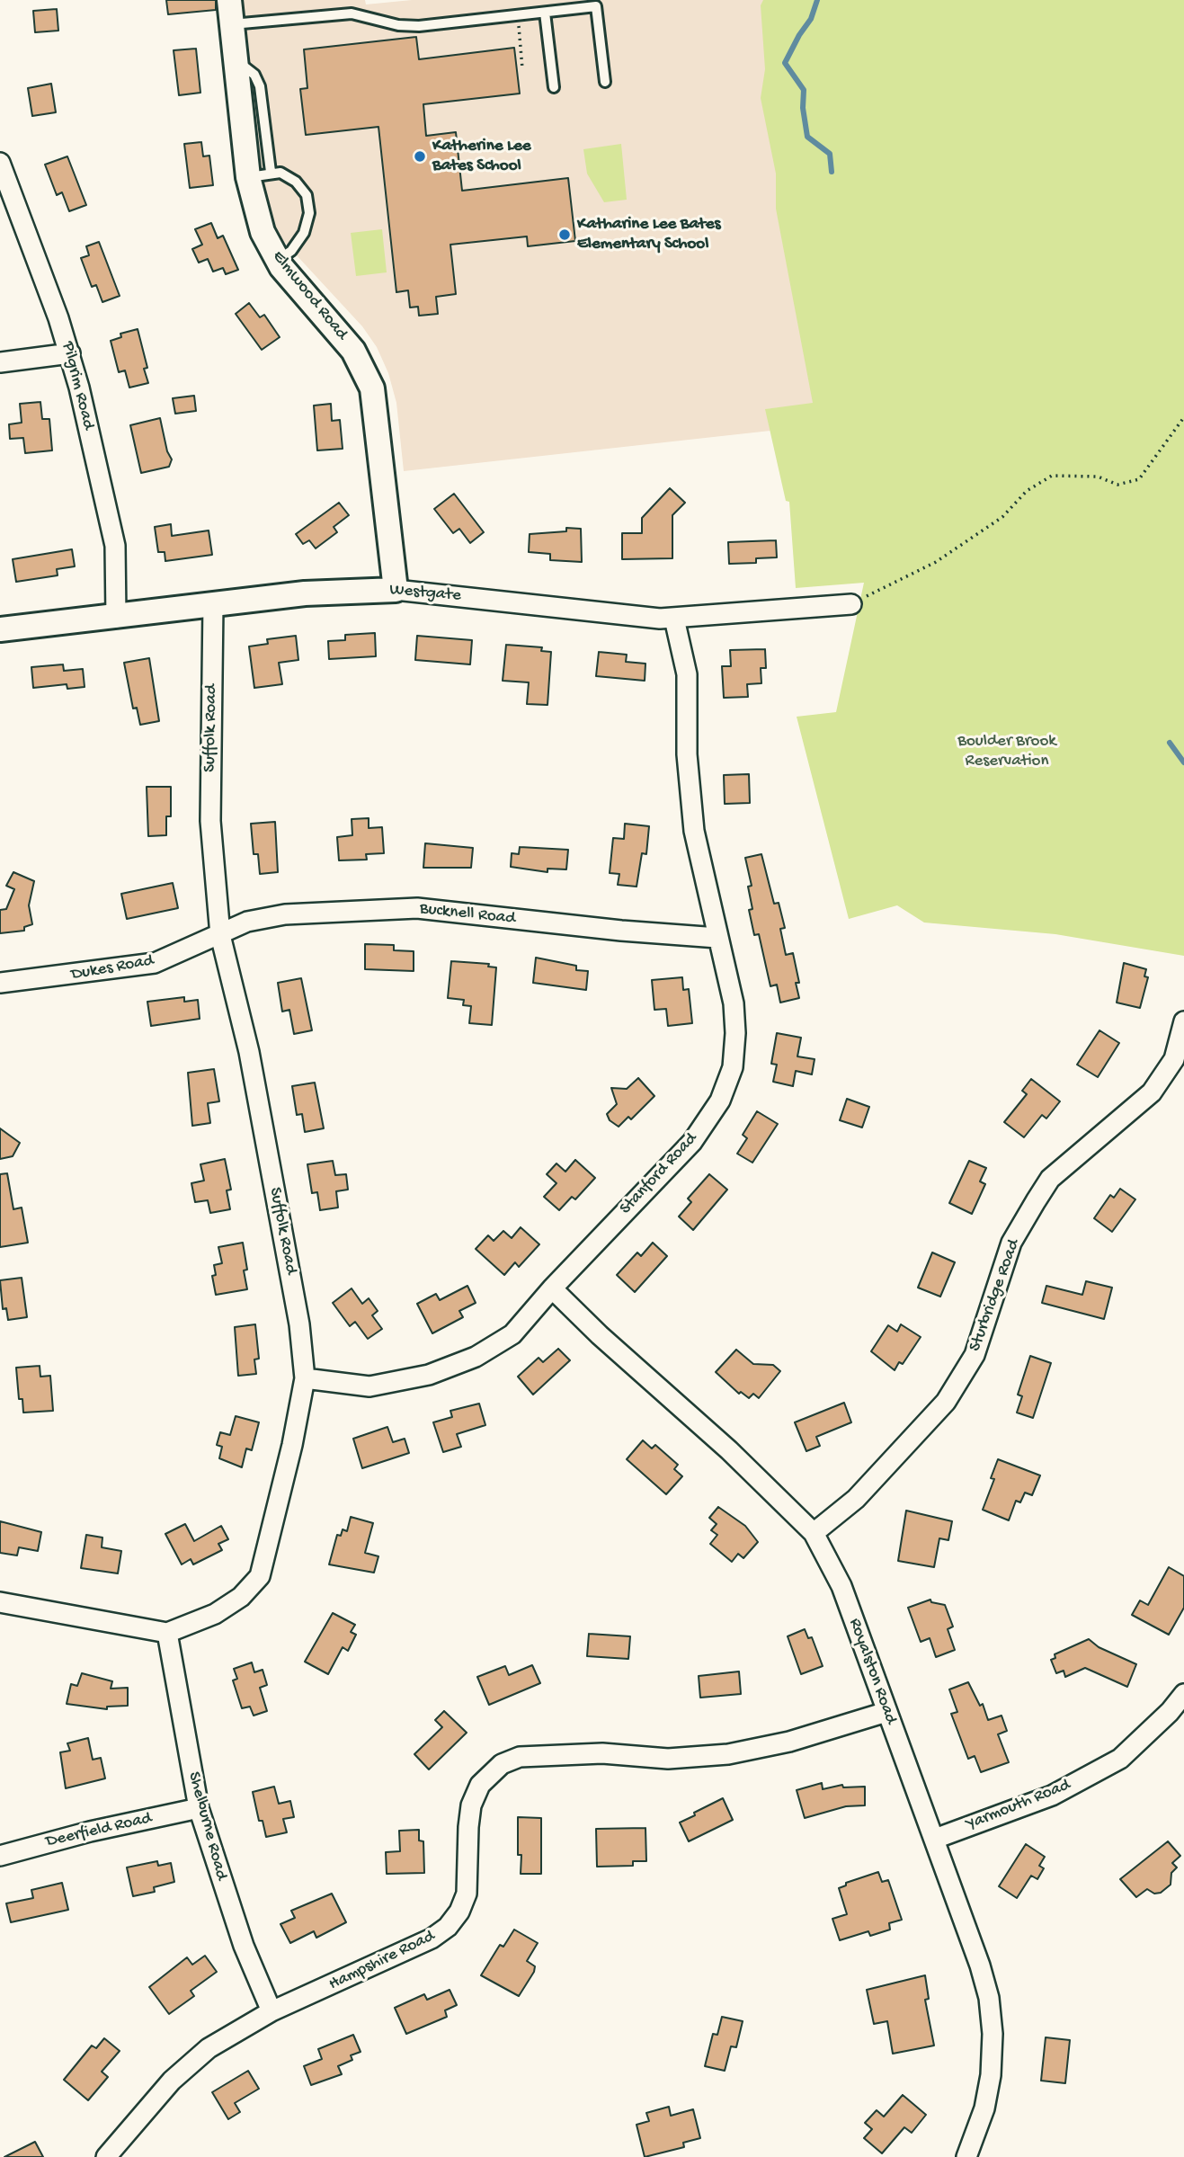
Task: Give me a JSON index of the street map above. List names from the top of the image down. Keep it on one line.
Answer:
{"streets":{"street":["Elmwood Road","Pilgrim Road","Westgate","Suffolk Road","Bucknell Road","Dukes Road","Stanford Road","Sturbridge Road","Royalston Road","Yarmouth Road","Shelburne Road","Deerfield Road","Hampshire Road"]},"crossings":[["Elmwood Road","Westgate"],["Pilgrim Road","Westgate"],["Westgate","Suffolk Road"],["Westgate","Stanford Road"],["Suffolk Road","Bucknell Road"],["Suffolk Road","Dukes Road"],["Suffolk Road","Stanford Road"],["Suffolk Road","Shelburne Road"],["Bucknell Road","Dukes Road"],["Bucknell Road","Stanford Road"],["Stanford Road","Royalston Road"],["Sturbridge Road","Royalston Road"],["Royalston Road","Yarmouth Road"],["Royalston Road","Hampshire Road"],["Shelburne Road","Deerfield Road"],["Shelburne Road","Hampshire Road"]],"parks":["Boulder Brook Reservation"],"places":["Katherine Lee Bates School","Katharine Lee Bates Elementary School"]}
